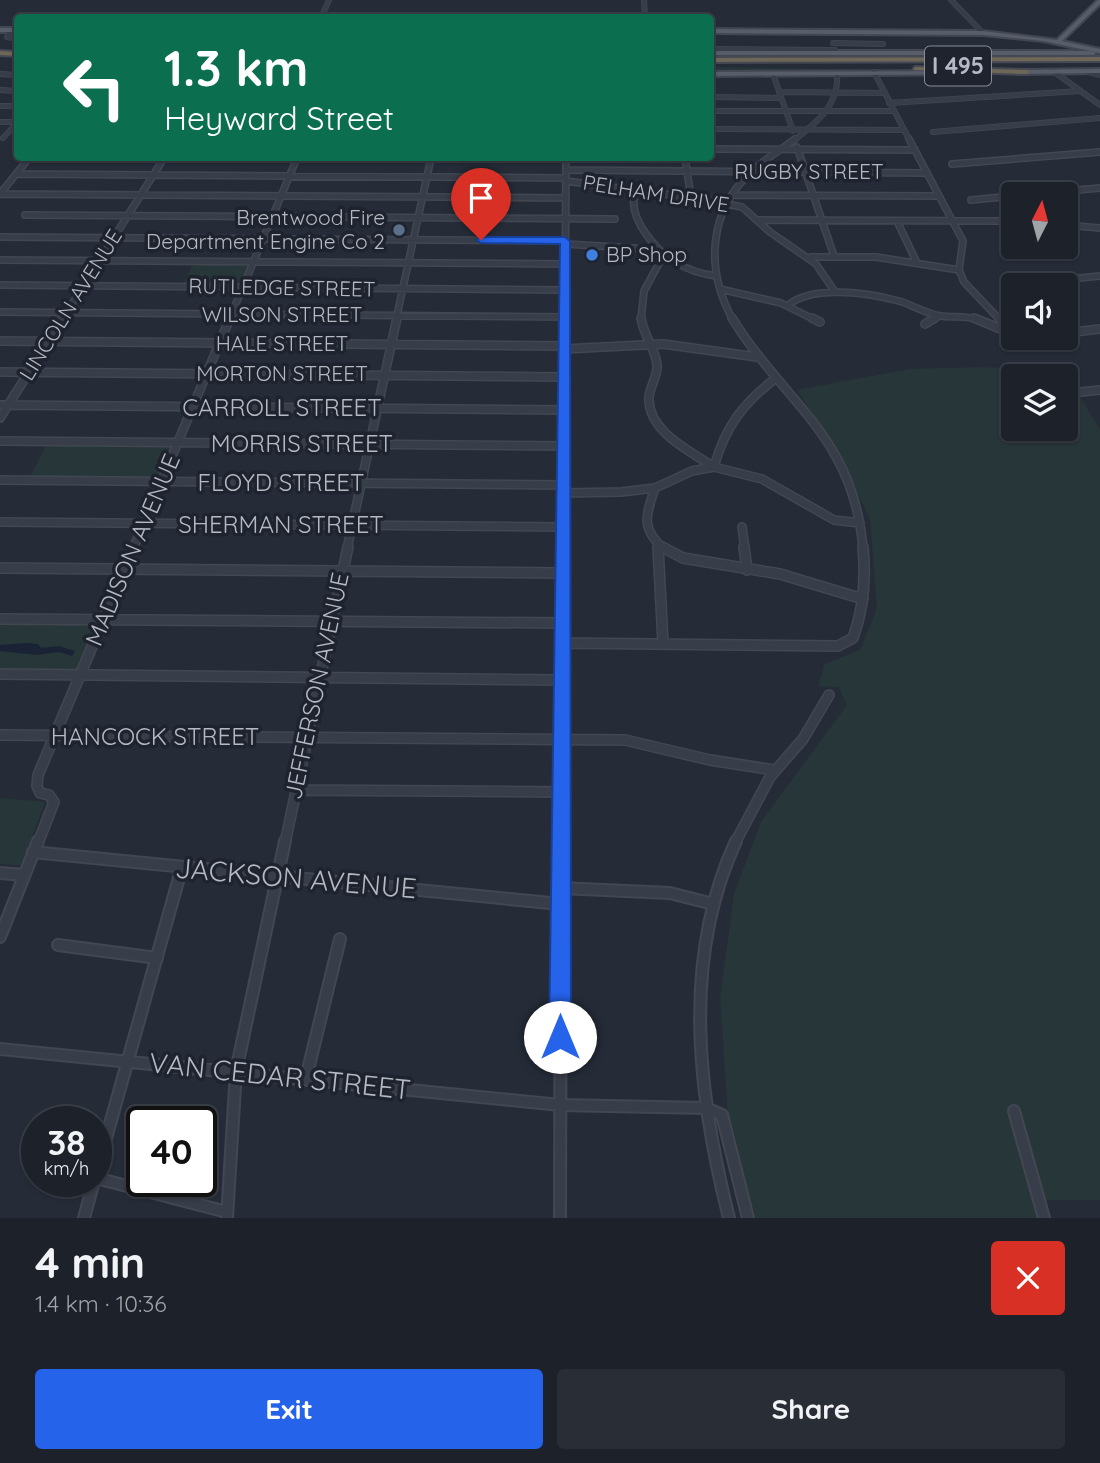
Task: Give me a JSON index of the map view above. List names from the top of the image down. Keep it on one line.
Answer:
{"streets":{"highway":["I 495"],"street":["RUGBY STREET","PELHAM DRIVE","RUTLEDGE STREET","LINCOLN AVENUE","WILSON STREET","HALE STREET","MORTON STREET","CARROLL STREET","MORRIS STREET","FLOYD STREET","SHERMAN STREET","MADISON AVENUE","JEFFERSON AVENUE","HANCOCK STREET","JACKSON AVENUE","VAN CEDAR STREET"]},"crossings":[["RUGBY STREET","PELHAM DRIVE"],["RUTLEDGE STREET","LINCOLN AVENUE"],["RUTLEDGE STREET","MADISON AVENUE"],["RUTLEDGE STREET","JEFFERSON AVENUE"],["LINCOLN AVENUE","WILSON STREET"],["LINCOLN AVENUE","HALE STREET"],["LINCOLN AVENUE","MORTON STREET"],["LINCOLN AVENUE","CARROLL STREET"],["WILSON STREET","MADISON AVENUE"],["WILSON STREET","JEFFERSON AVENUE"],["HALE STREET","MADISON AVENUE"],["HALE STREET","JEFFERSON AVENUE"],["MORTON STREET","MADISON AVENUE"],["MORTON STREET","JEFFERSON AVENUE"],["CARROLL STREET","MADISON AVENUE"],["CARROLL STREET","JEFFERSON AVENUE"],["MORRIS STREET","MADISON AVENUE"],["MORRIS STREET","JEFFERSON AVENUE"],["FLOYD STREET","MADISON AVENUE"],["FLOYD STREET","JEFFERSON AVENUE"],["SHERMAN STREET","MADISON AVENUE"],["SHERMAN STREET","JEFFERSON AVENUE"],["MADISON AVENUE","HANCOCK STREET"],["MADISON AVENUE","JACKSON AVENUE"],["JEFFERSON AVENUE","HANCOCK STREET"],["JEFFERSON AVENUE","JACKSON AVENUE"],["JEFFERSON AVENUE","VAN CEDAR STREET"]],"places":["Brentwood Fire Department Engine Co 2","BP Shop"],"north":"top","page":{"turn":["1.3 km","Heyward Street"],"speed":"38 km/h","limit":"40","heading":["4 min","1.4 km · 10:36"],"buttons":["Exit","Share"]}}
